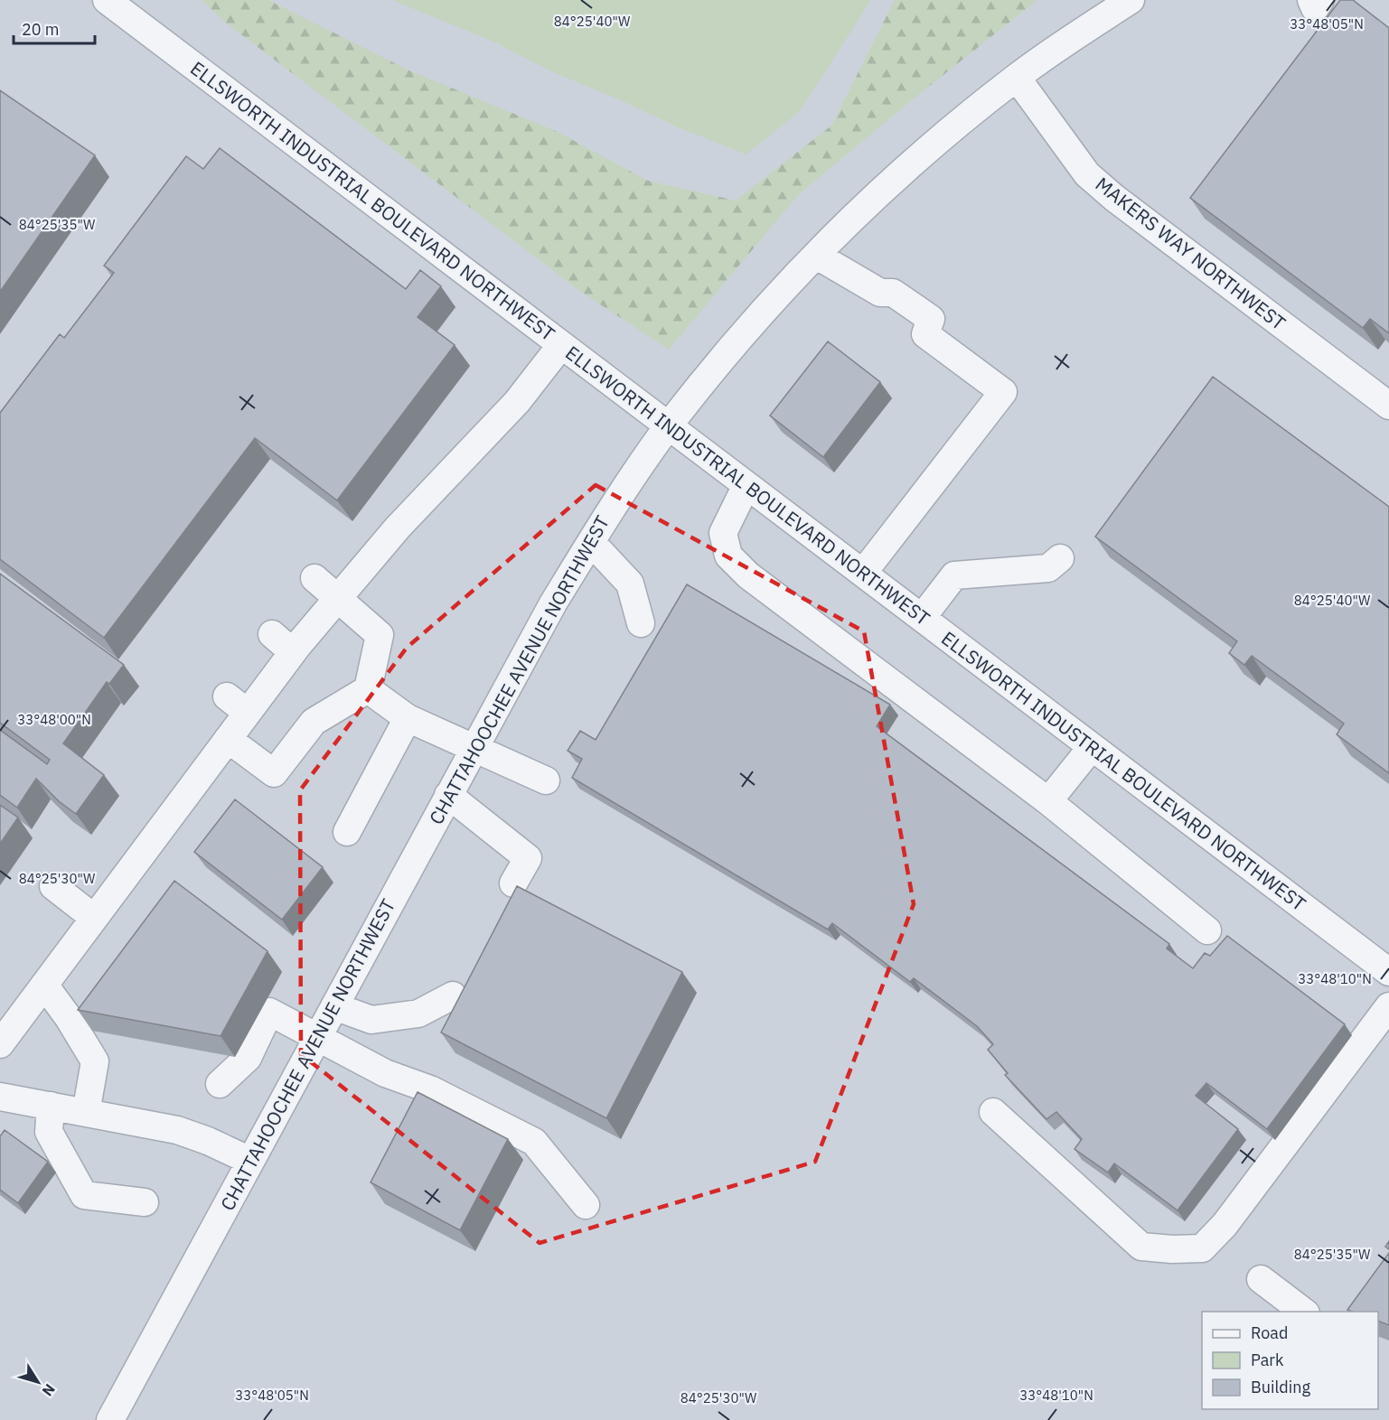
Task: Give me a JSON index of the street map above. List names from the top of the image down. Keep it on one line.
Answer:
{"streets":{"street":["ELLSWORTH INDUSTRIAL BOULEVARD NORTHWEST","MAKERS WAY NORTHWEST","CHATTAHOOCHEE AVENUE NORTHWEST"]},"crossings":[["ELLSWORTH INDUSTRIAL BOULEVARD NORTHWEST","CHATTAHOOCHEE AVENUE NORTHWEST"],["MAKERS WAY NORTHWEST","CHATTAHOOCHEE AVENUE NORTHWEST"]],"legend":["Road","Park","Building"],"scale_bar":"20 m","north":"bottom right","coordinates":["84°25'40\"W","33°48'05\"N","84°25'35\"W","33°48'00\"N","84°25'30\"W","33°48'10\"N"]}
